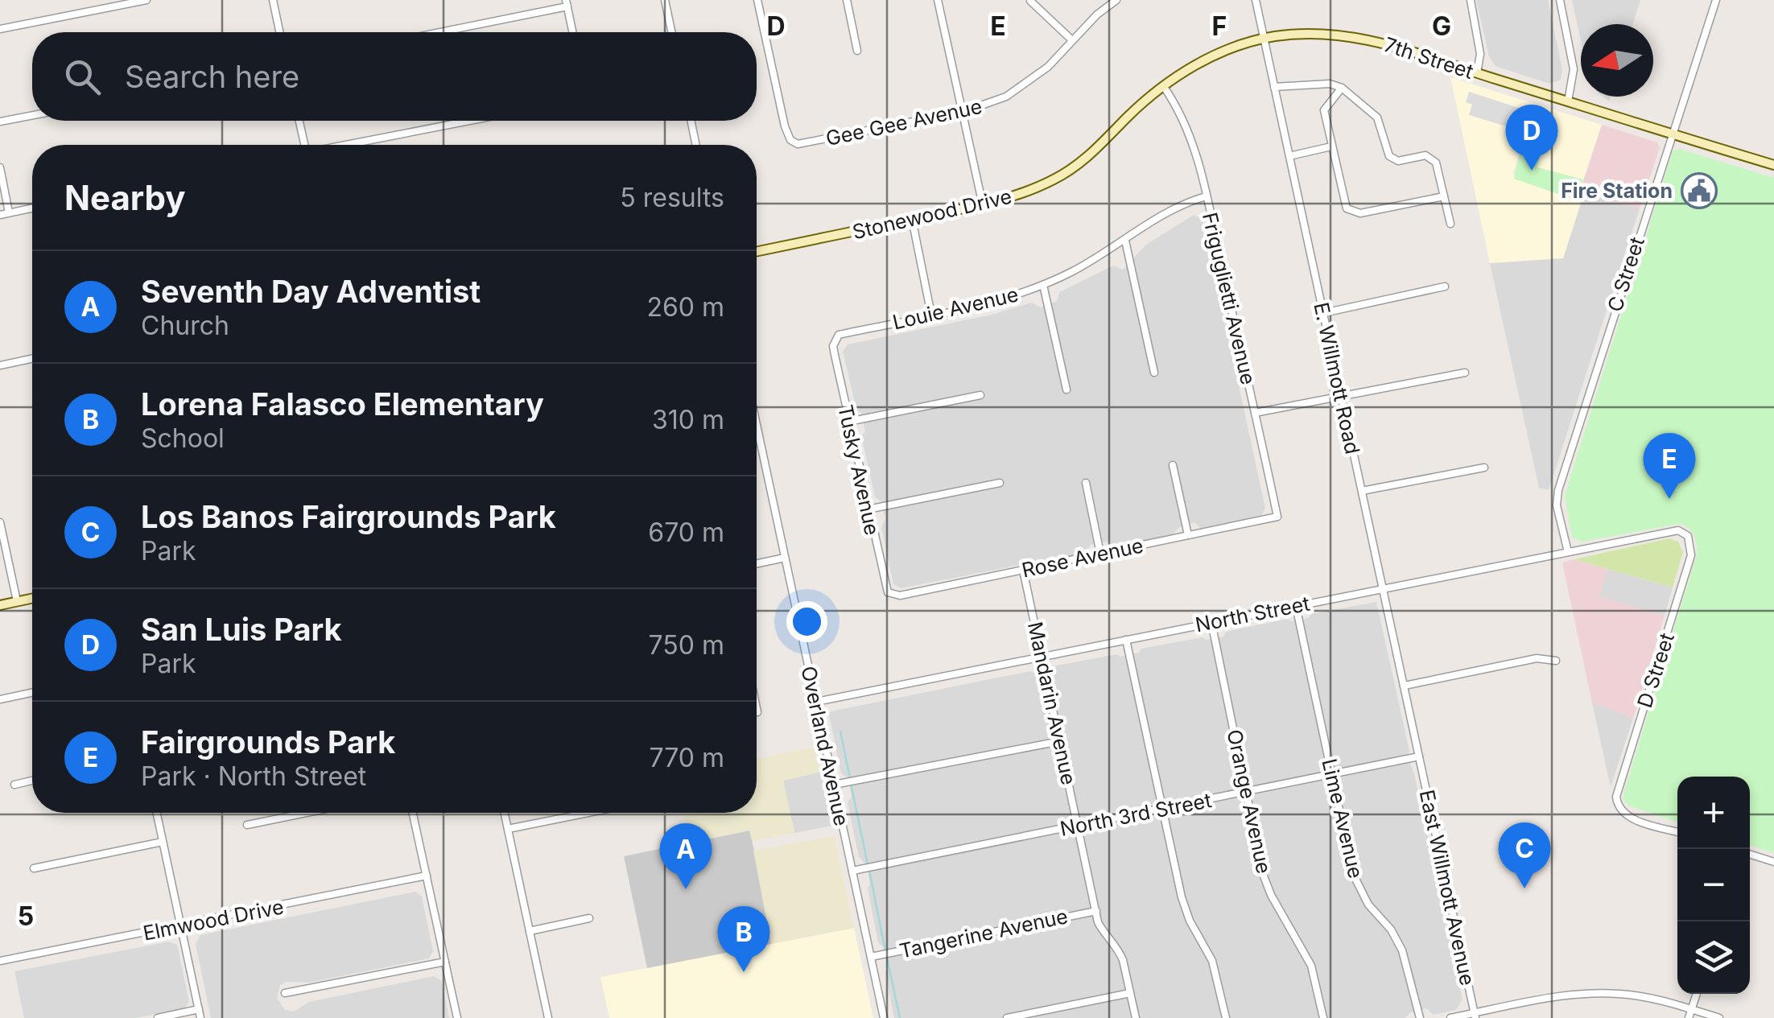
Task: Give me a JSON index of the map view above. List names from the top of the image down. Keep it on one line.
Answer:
{"streets":{"street":["7th Street","Gee Gee Avenue","Stonewood Drive","C Street","Friguglietti Avenue","Louie Avenue","E. Willmott Road","Tusky Avenue","Rose Avenue","North Street","D Street","Mandarin Avenue","Overland Avenue","Orange Avenue","North 3rd Street","Lime Avenue","East Willmott Avenue","Elmwood Drive","Tangerine Avenue"]},"crossings":[["7th Street","Stonewood Drive"],["7th Street","C Street"],["7th Street","E. Willmott Road"],["Stonewood Drive","Friguglietti Avenue"],["Stonewood Drive","E. Willmott Road"],["C Street","North Street"],["Friguglietti Avenue","Louie Avenue"],["Friguglietti Avenue","Rose Avenue"],["Louie Avenue","Tusky Avenue"],["E. Willmott Road","North Street"],["E. Willmott Road","North 3rd Street"],["E. Willmott Road","East Willmott Avenue"],["Tusky Avenue","Rose Avenue"],["Rose Avenue","Mandarin Avenue"],["North Street","D Street"],["North Street","Mandarin Avenue"],["North Street","Overland Avenue"],["North Street","Orange Avenue"],["North Street","Lime Avenue"],["Mandarin Avenue","North 3rd Street"],["Mandarin Avenue","Tangerine Avenue"],["Overland Avenue","North 3rd Street"],["Overland Avenue","Tangerine Avenue"],["Orange Avenue","North 3rd Street"],["North 3rd Street","Lime Avenue"],["North 3rd Street","East Willmott Avenue"]],"places":{"public building":["Fire Station"]},"north":"left","page":{"search":"Search here","pins":["D","E","C","A","B"],"heading":["Nearby","5 results"],"list":[{"mark":"A","name":"Seventh Day Adventist","note":"Church","value":"260 m"},{"mark":"B","name":"Lorena Falasco Elementary","note":"School","value":"310 m"},{"mark":"C","name":"Los Banos Fairgrounds Park","note":"Park","value":"670 m"},{"mark":"D","name":"San Luis Park","note":"Park","value":"750 m"},{"mark":"E","name":"Fairgrounds Park","note":"Park · North Street","value":"770 m"}],"map_buttons":["+","−"]},"grid":{"columns":["D","E","F","G"],"rows":["5"]}}
